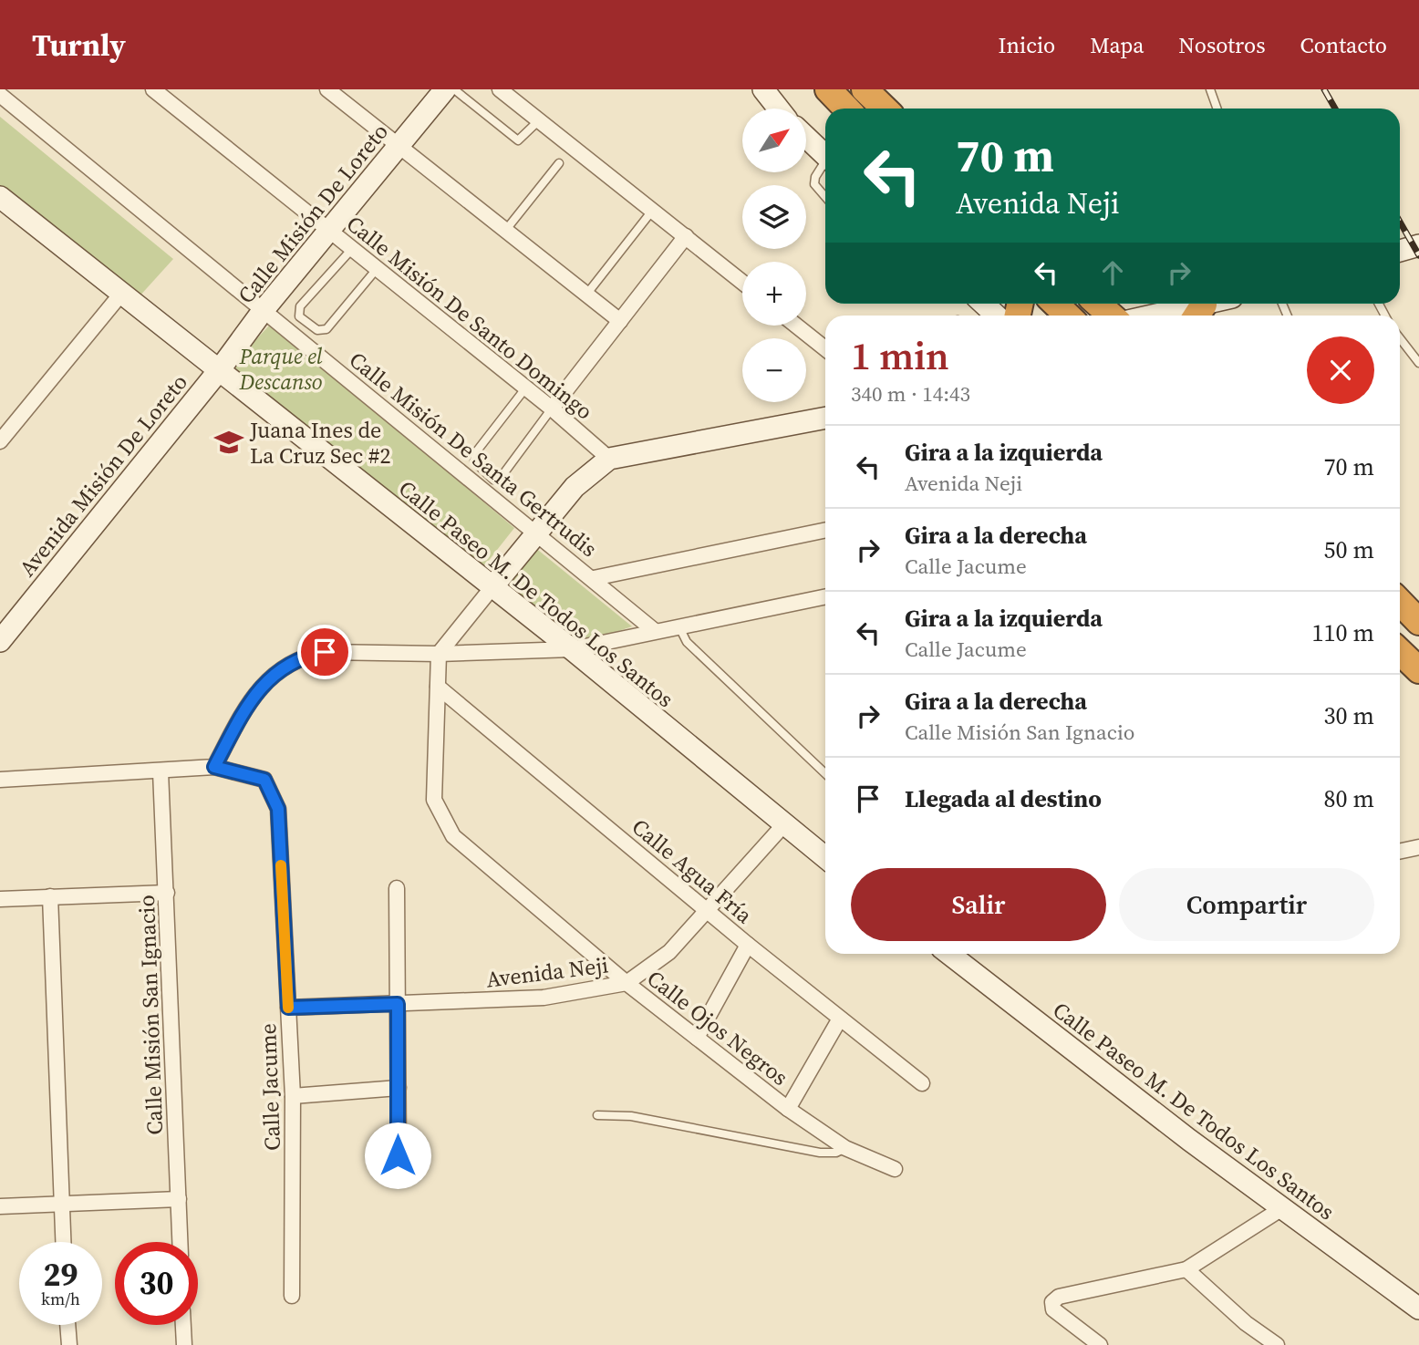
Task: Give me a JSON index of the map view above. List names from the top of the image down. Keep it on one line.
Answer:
{"streets":{"main road":["Calle Misión De Loreto","Avenida Misión De Loreto","Calle Paseo M. De Todos Los Santos"],"street":["Calle Misión De Santo Domingo","Calle Misión De Santa Gertrudis","Calle Agua Fría","Avenida Neji","Calle Misión San Ignacio","Calle Ojos Negros","Calle Jacume"]},"crossings":[["Calle Misión De Loreto","Calle Misión De Santo Domingo"],["Calle Misión De Loreto","Calle Misión De Santa Gertrudis"],["Calle Misión De Loreto","Avenida Misión De Loreto"],["Calle Misión De Loreto","Calle Paseo M. De Todos Los Santos"],["Avenida Misión De Loreto","Calle Paseo M. De Todos Los Santos"],["Calle Paseo M. De Todos Los Santos","Avenida Neji"],["Calle Agua Fría","Avenida Neji"],["Calle Agua Fría","Calle Ojos Negros"],["Avenida Neji","Calle Ojos Negros"],["Avenida Neji","Calle Jacume"]],"parks":["Parque el Descanso"],"places":{"school or university":["Juana Ines de La Cruz Sec #2"]},"north":"top right","page":{"header":"Turnly","nav":["Inicio","Mapa","Nosotros","Contacto"],"map_buttons":["+","−"],"turn":["70 m","Avenida Neji"],"heading":["1 min","340 m · 14:43"],"list":[{"name":"Gira a la izquierda","note":"Avenida Neji","value":"70 m"},{"name":"Gira a la derecha","note":"Calle Jacume","value":"50 m"},{"name":"Gira a la izquierda","note":"Calle Jacume","value":"110 m"},{"name":"Gira a la derecha","note":"Calle Misión San Ignacio","value":"30 m"},{"name":"Llegada al destino","value":"80 m"}],"buttons":["Salir","Compartir"],"speed":"29 km/h","limit":"30"}}
